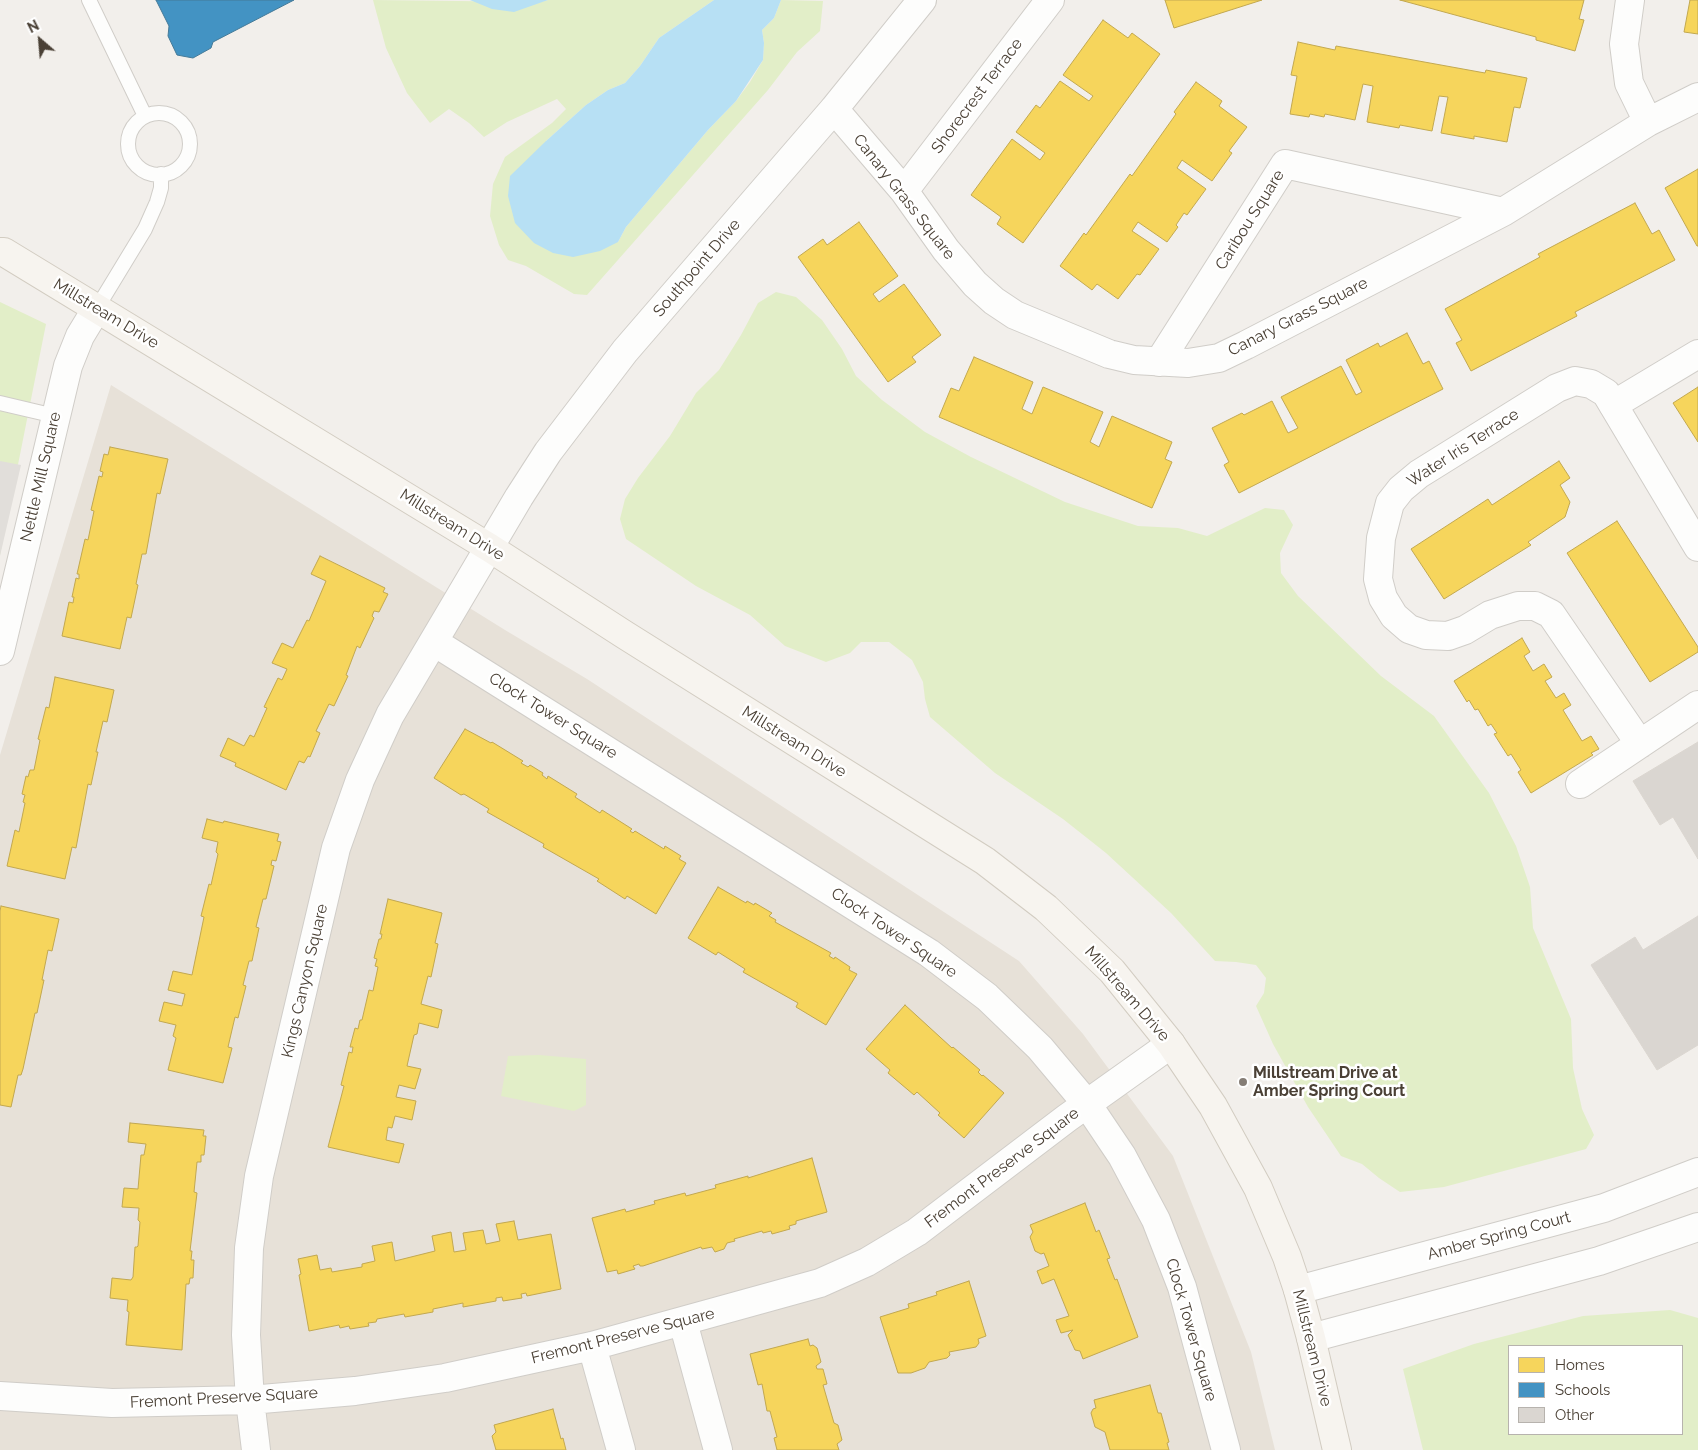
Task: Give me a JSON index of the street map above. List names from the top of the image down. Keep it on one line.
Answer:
{"streets":{"street":["Shorecrest Terrace","Canary Grass Square","Caribou Square","Southpoint Drive","Millstream Drive","Water Iris Terrace","Nettle Mill Square","Clock Tower Square","Kings Canyon Square","Fremont Preserve Square","Amber Spring Court"]},"crossings":[["Shorecrest Terrace","Canary Grass Square"],["Canary Grass Square","Caribou Square"],["Canary Grass Square","Southpoint Drive"],["Southpoint Drive","Millstream Drive"],["Southpoint Drive","Kings Canyon Square"],["Millstream Drive","Nettle Mill Square"],["Millstream Drive","Kings Canyon Square"],["Millstream Drive","Fremont Preserve Square"],["Millstream Drive","Amber Spring Court"],["Clock Tower Square","Kings Canyon Square"],["Clock Tower Square","Fremont Preserve Square"],["Kings Canyon Square","Fremont Preserve Square"]],"places":["Millstream Drive at Amber Spring Court"],"legend":["Homes","Schools","Other"],"north":"top left"}
